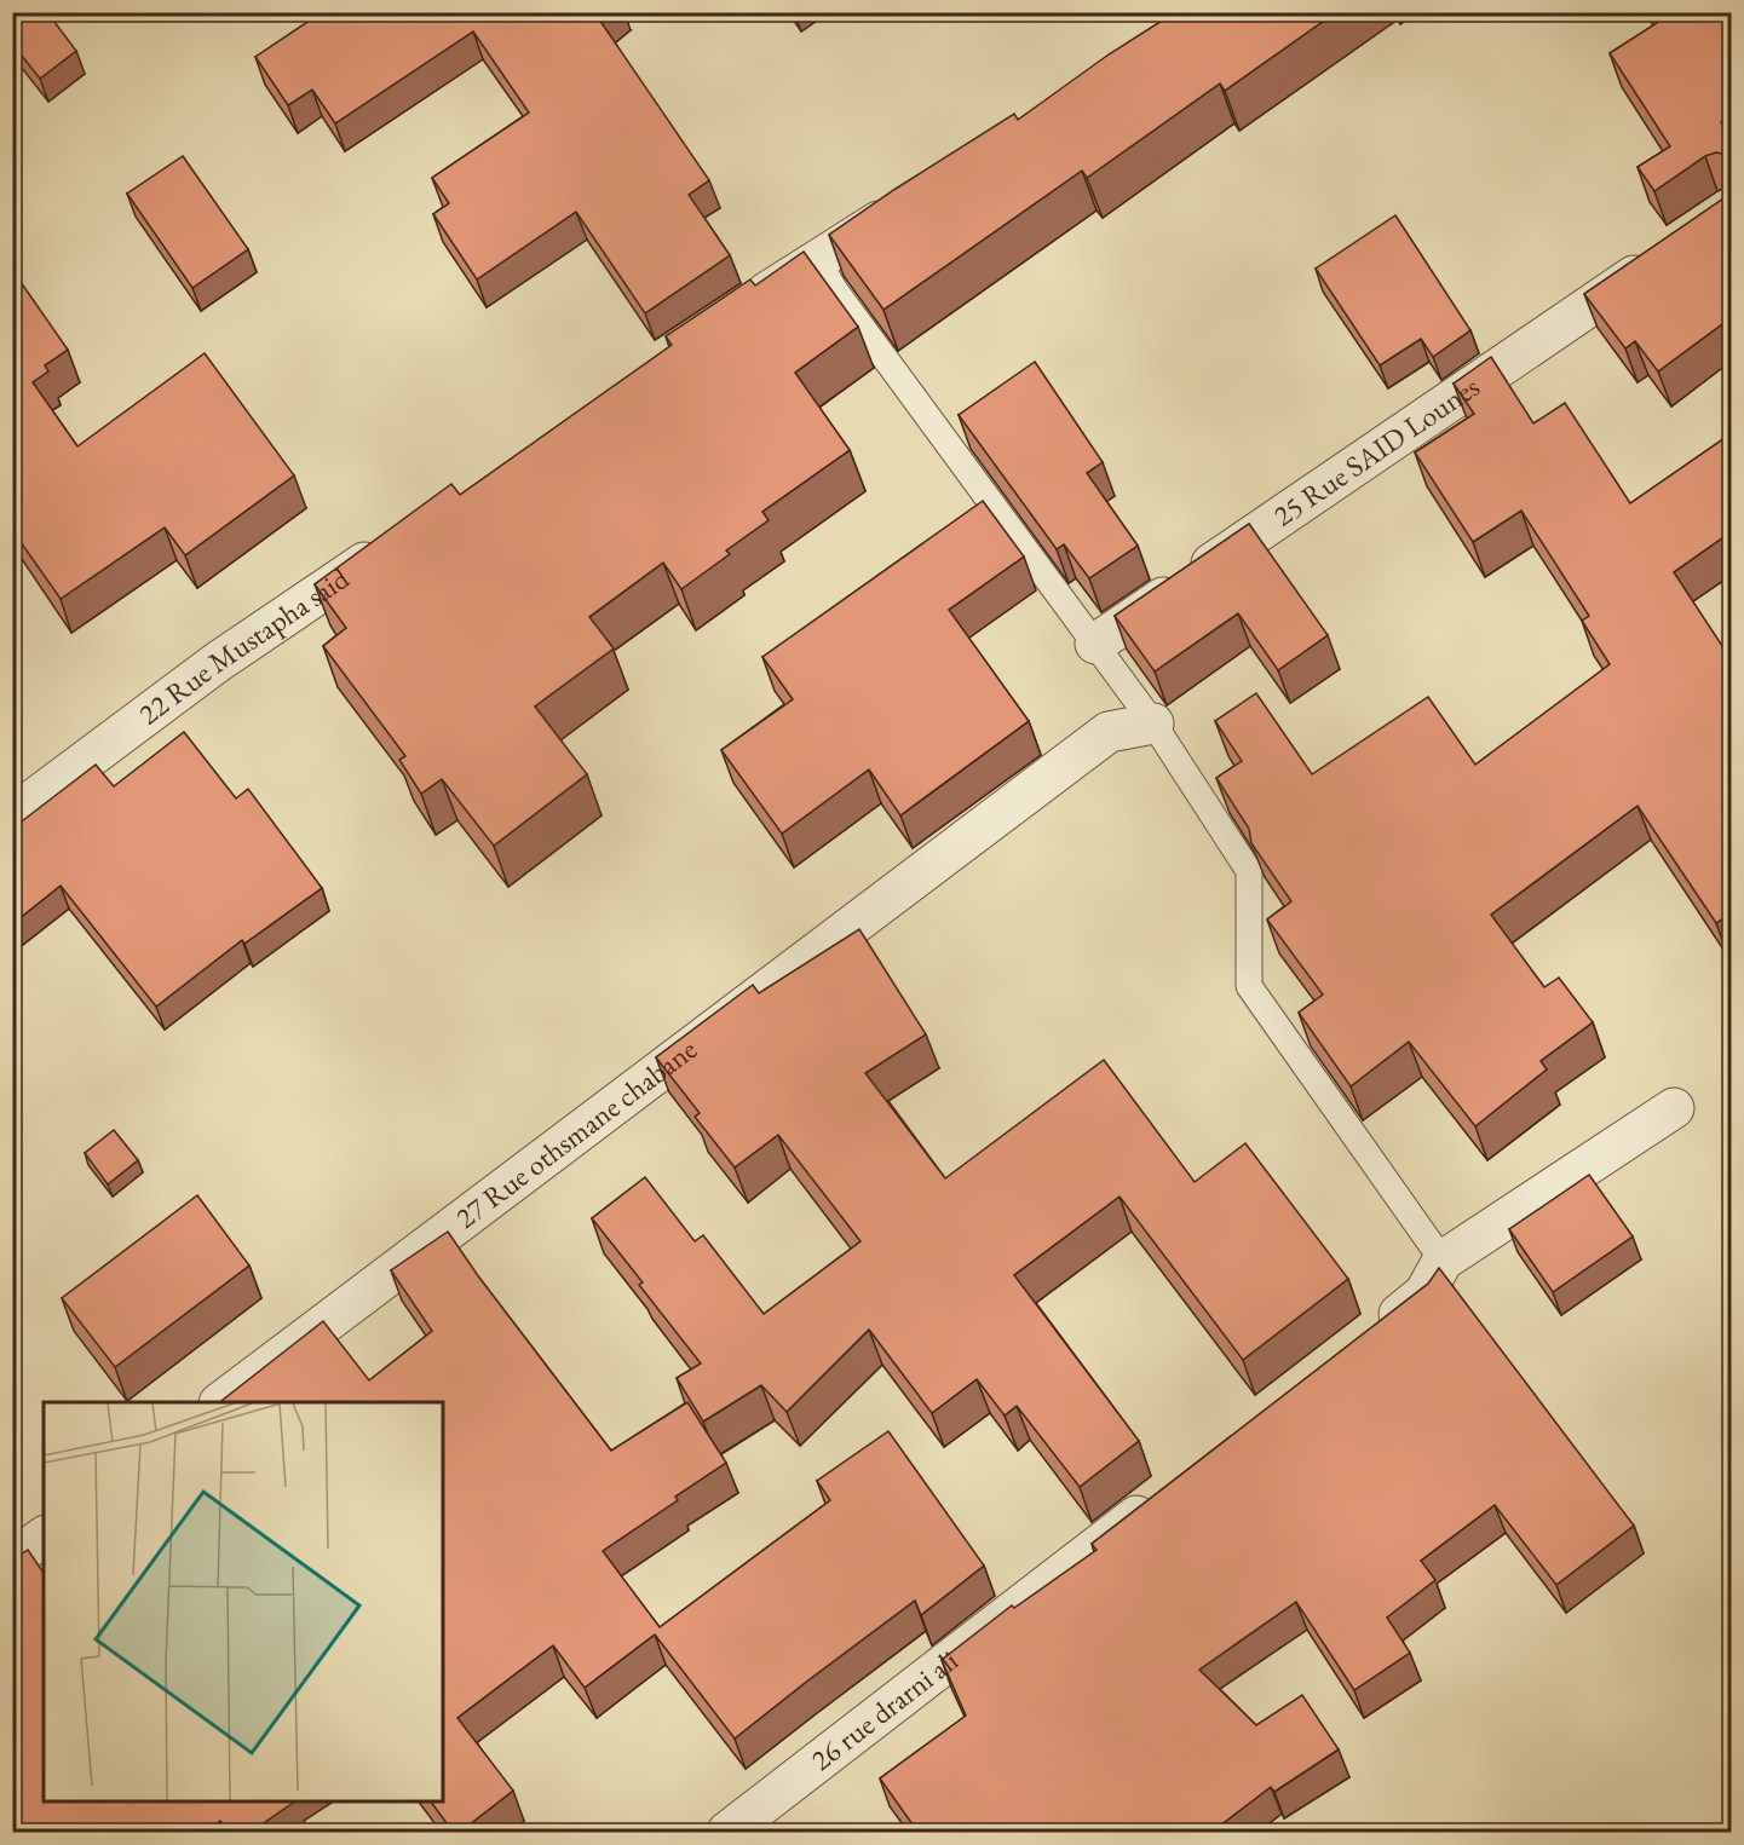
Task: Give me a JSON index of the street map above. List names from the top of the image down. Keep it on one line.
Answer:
{"streets":{"street":["25 Rue SAID Lounes","22 Rue Mustapha said","27 Rue othsmane chabane","26 rue drarni ali"]}}
